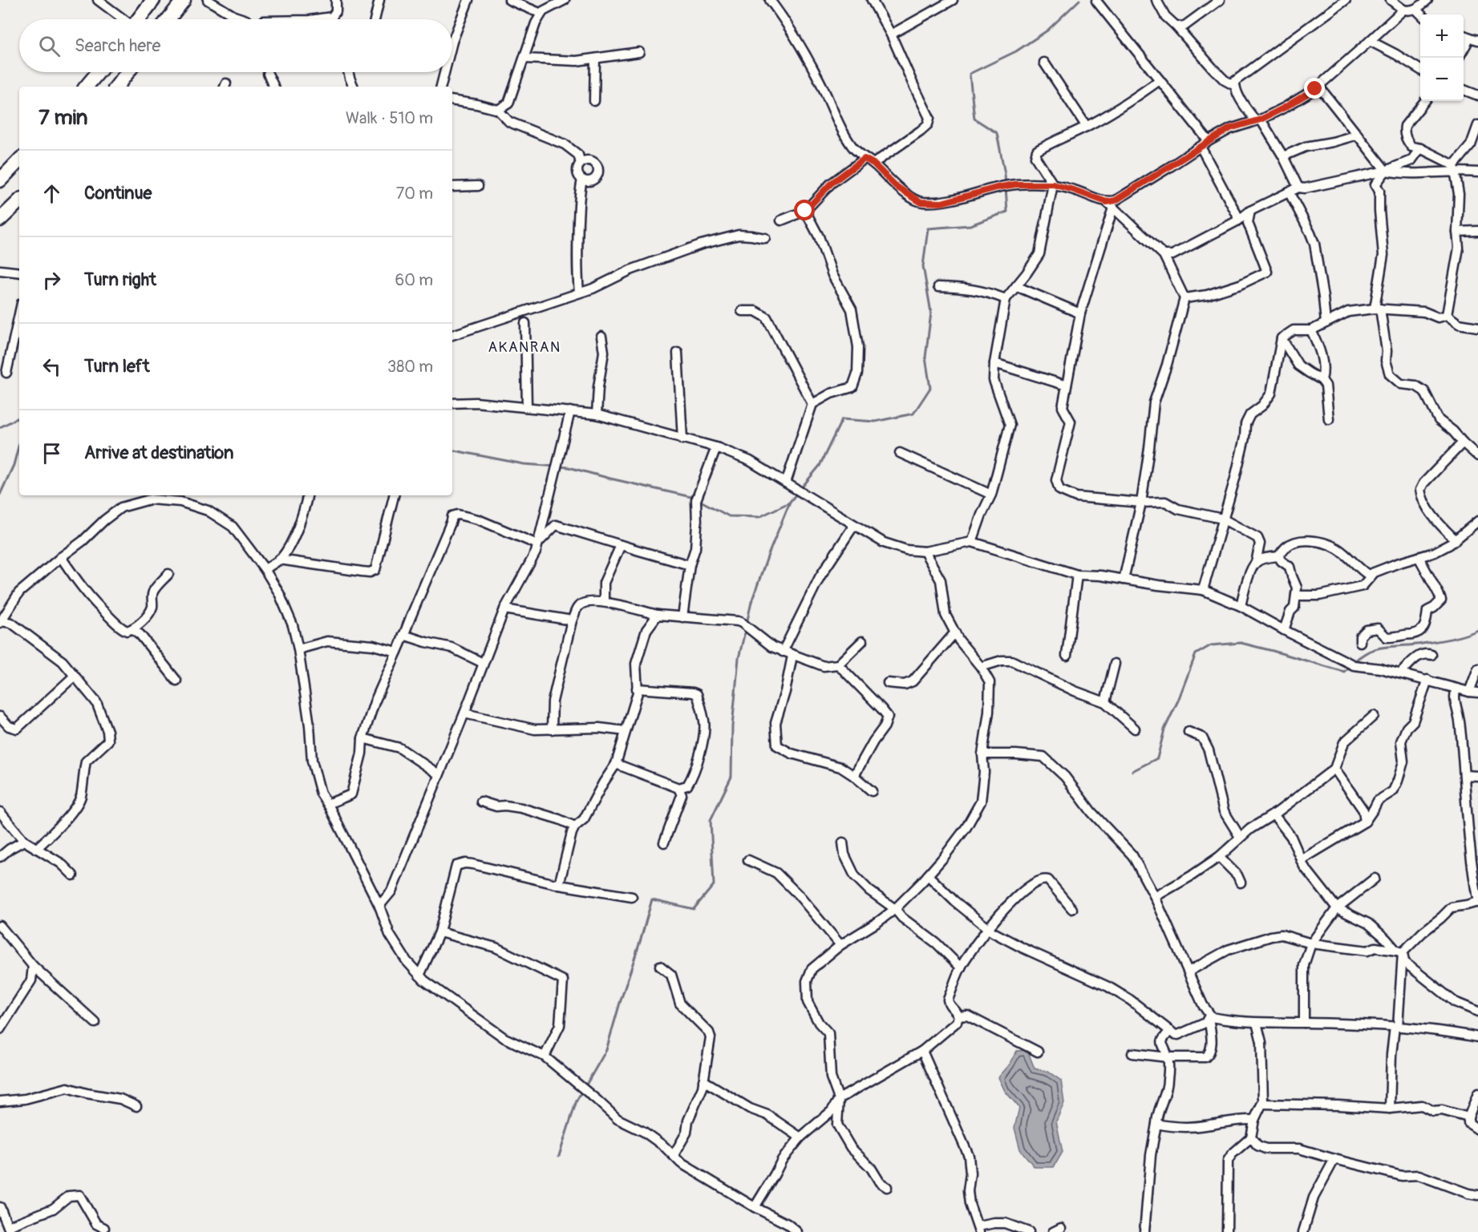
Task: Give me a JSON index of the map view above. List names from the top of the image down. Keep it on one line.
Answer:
{"districts":["AKANRAN"],"page":{"map_buttons":["+","−"],"search":"Search here","heading":["7 min","Walk · 510 m"],"list":[["Continue","70 m"],["Turn right","60 m"],["Turn left","380 m"],"Arrive at destination"]}}
